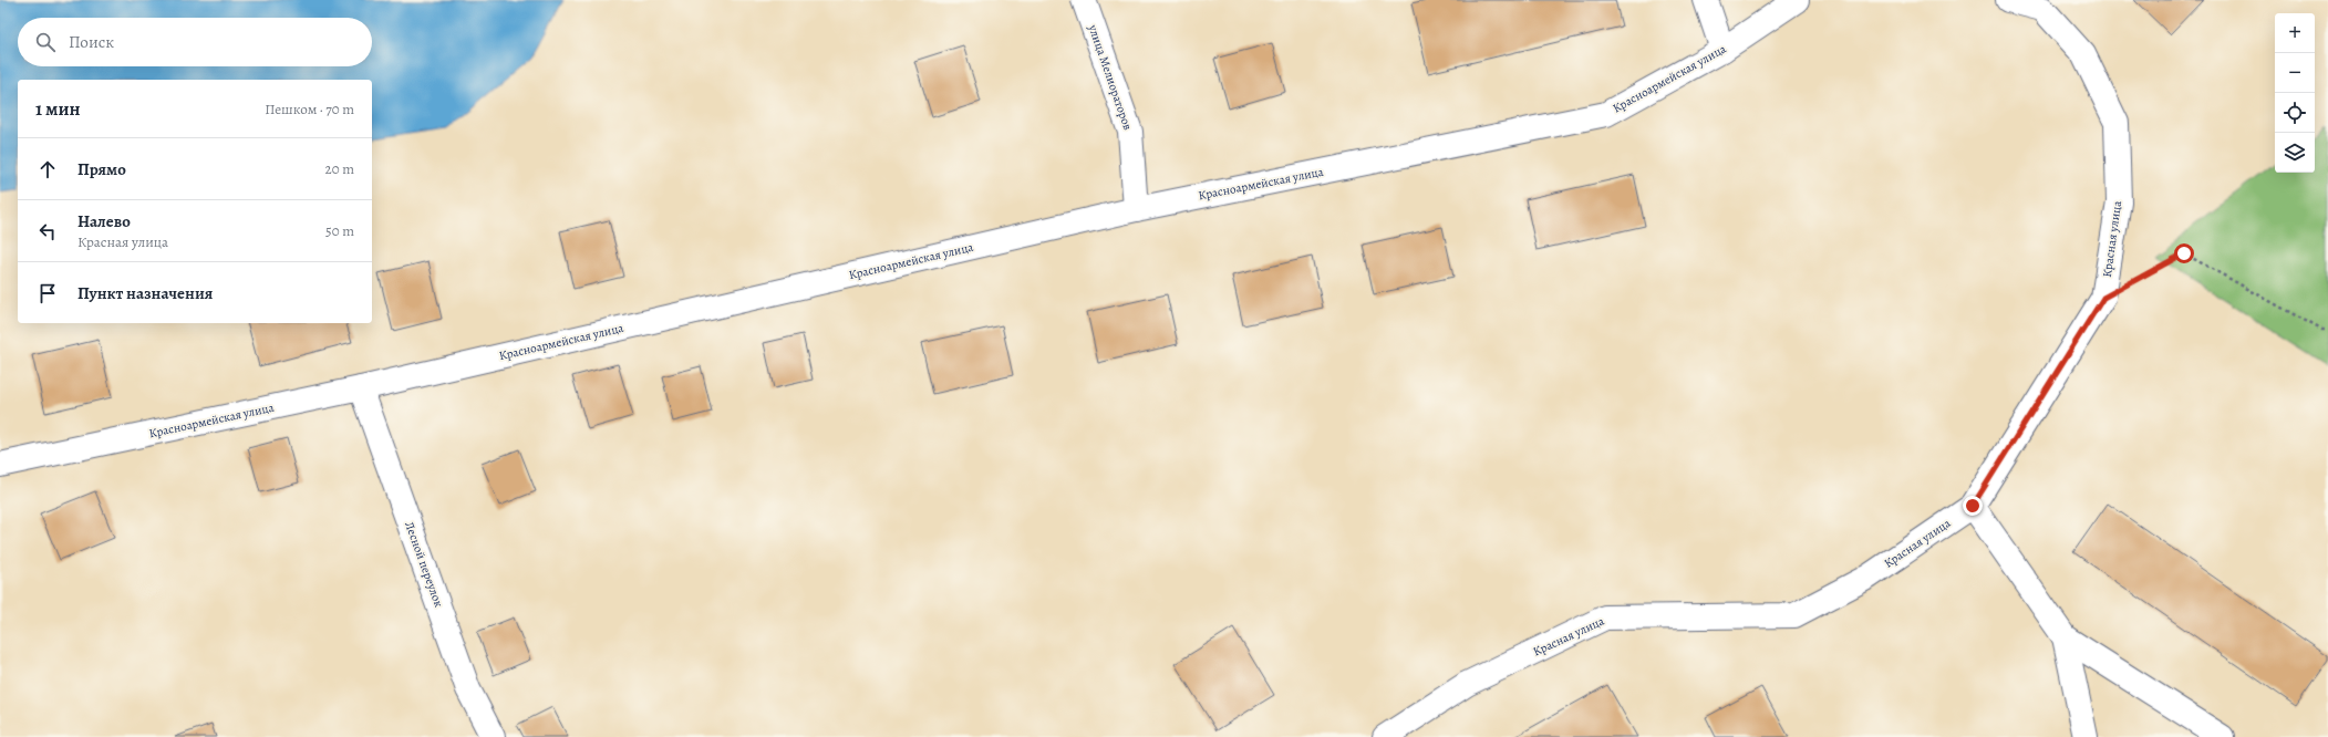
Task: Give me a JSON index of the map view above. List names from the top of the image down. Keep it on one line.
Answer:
{"streets":{"street":["улица Мелиораторов","Красноармейская улица","Красная улица","Лесной переулок"]},"crossings":[["улица Мелиораторов","Красноармейская улица"],["Красноармейская улица","Лесной переулок"]],"page":{"map_buttons":["+","−"],"search":"Поиск","heading":["1 мин","Пешком · 70 m"],"list":[["Прямо","20 m"],["Налево","Красная улица","50 m"],"Пункт назначения"]}}
